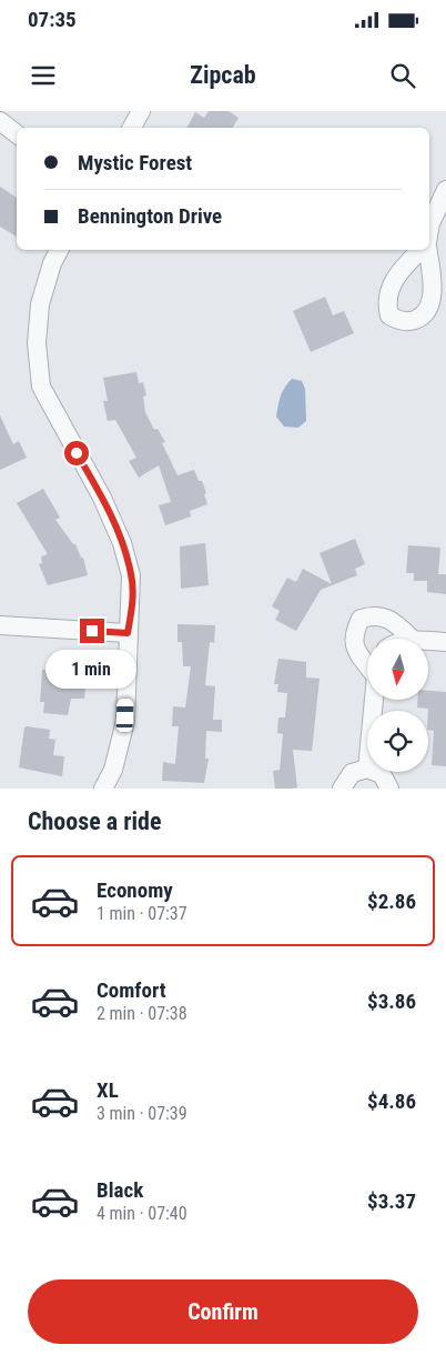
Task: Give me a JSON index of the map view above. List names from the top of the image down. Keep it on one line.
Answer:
{"north":"bottom","page":{"status":"07:35","header":"Zipcab","banner":["Mystic Forest","Bennington Drive"],"bubble":"1 min","heading":"Choose a ride","list":[{"name":"Economy","note":"1 min · 07:37","value":"$2.86"},{"name":"Comfort","note":"2 min · 07:38","value":"$3.86"},{"name":"XL","note":"3 min · 07:39","value":"$4.86"},{"name":"Black","note":"4 min · 07:40","value":"$3.37"}],"buttons":"Confirm"}}
